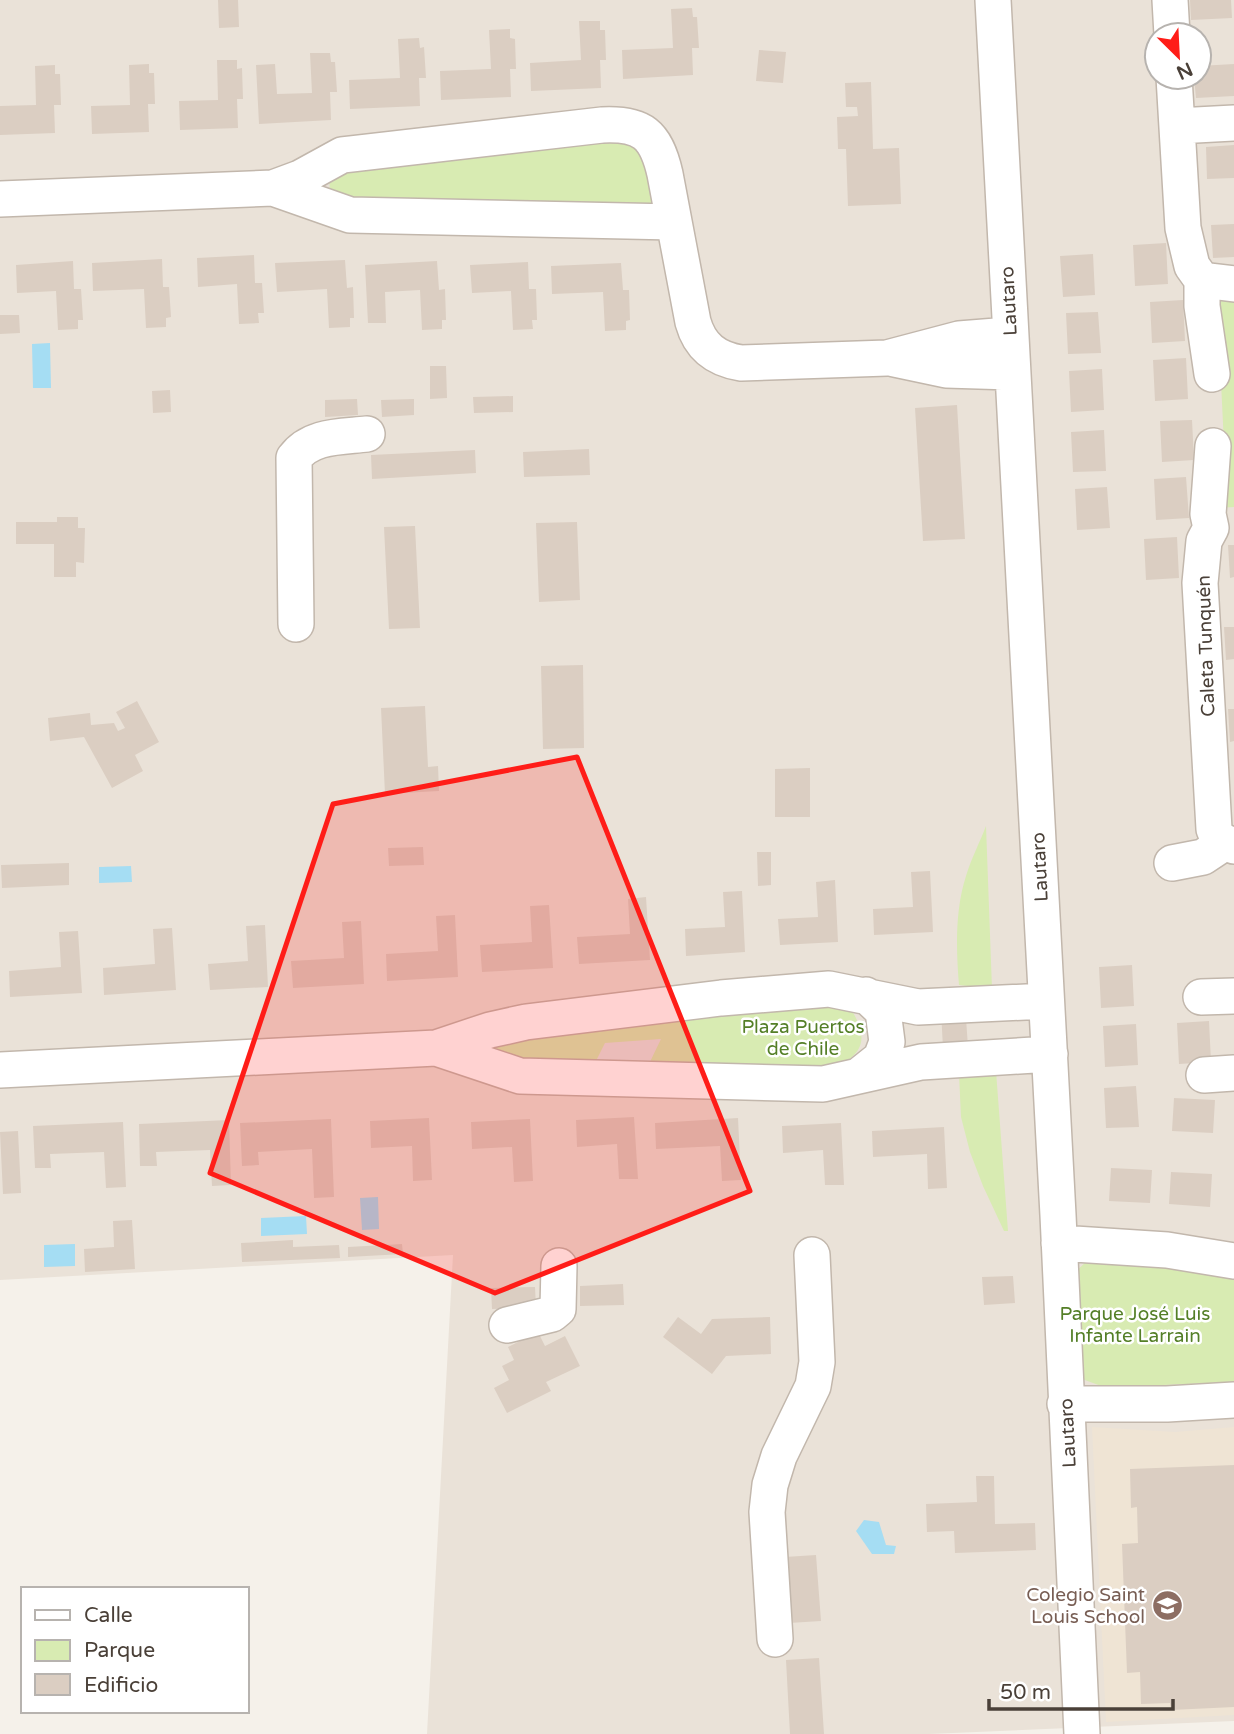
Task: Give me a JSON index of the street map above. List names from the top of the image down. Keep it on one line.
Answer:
{"streets":{"street":["Lautaro","Caleta Tunquén"]},"parks":["Plaza Puertos de Chile","Parque José Luis Infante Larrain"],"places":{"school or university":["Colegio Saint Louis School"]},"legend":["Calle","Parque","Edificio"],"scale_bar":"50 m","north":"bottom right"}
